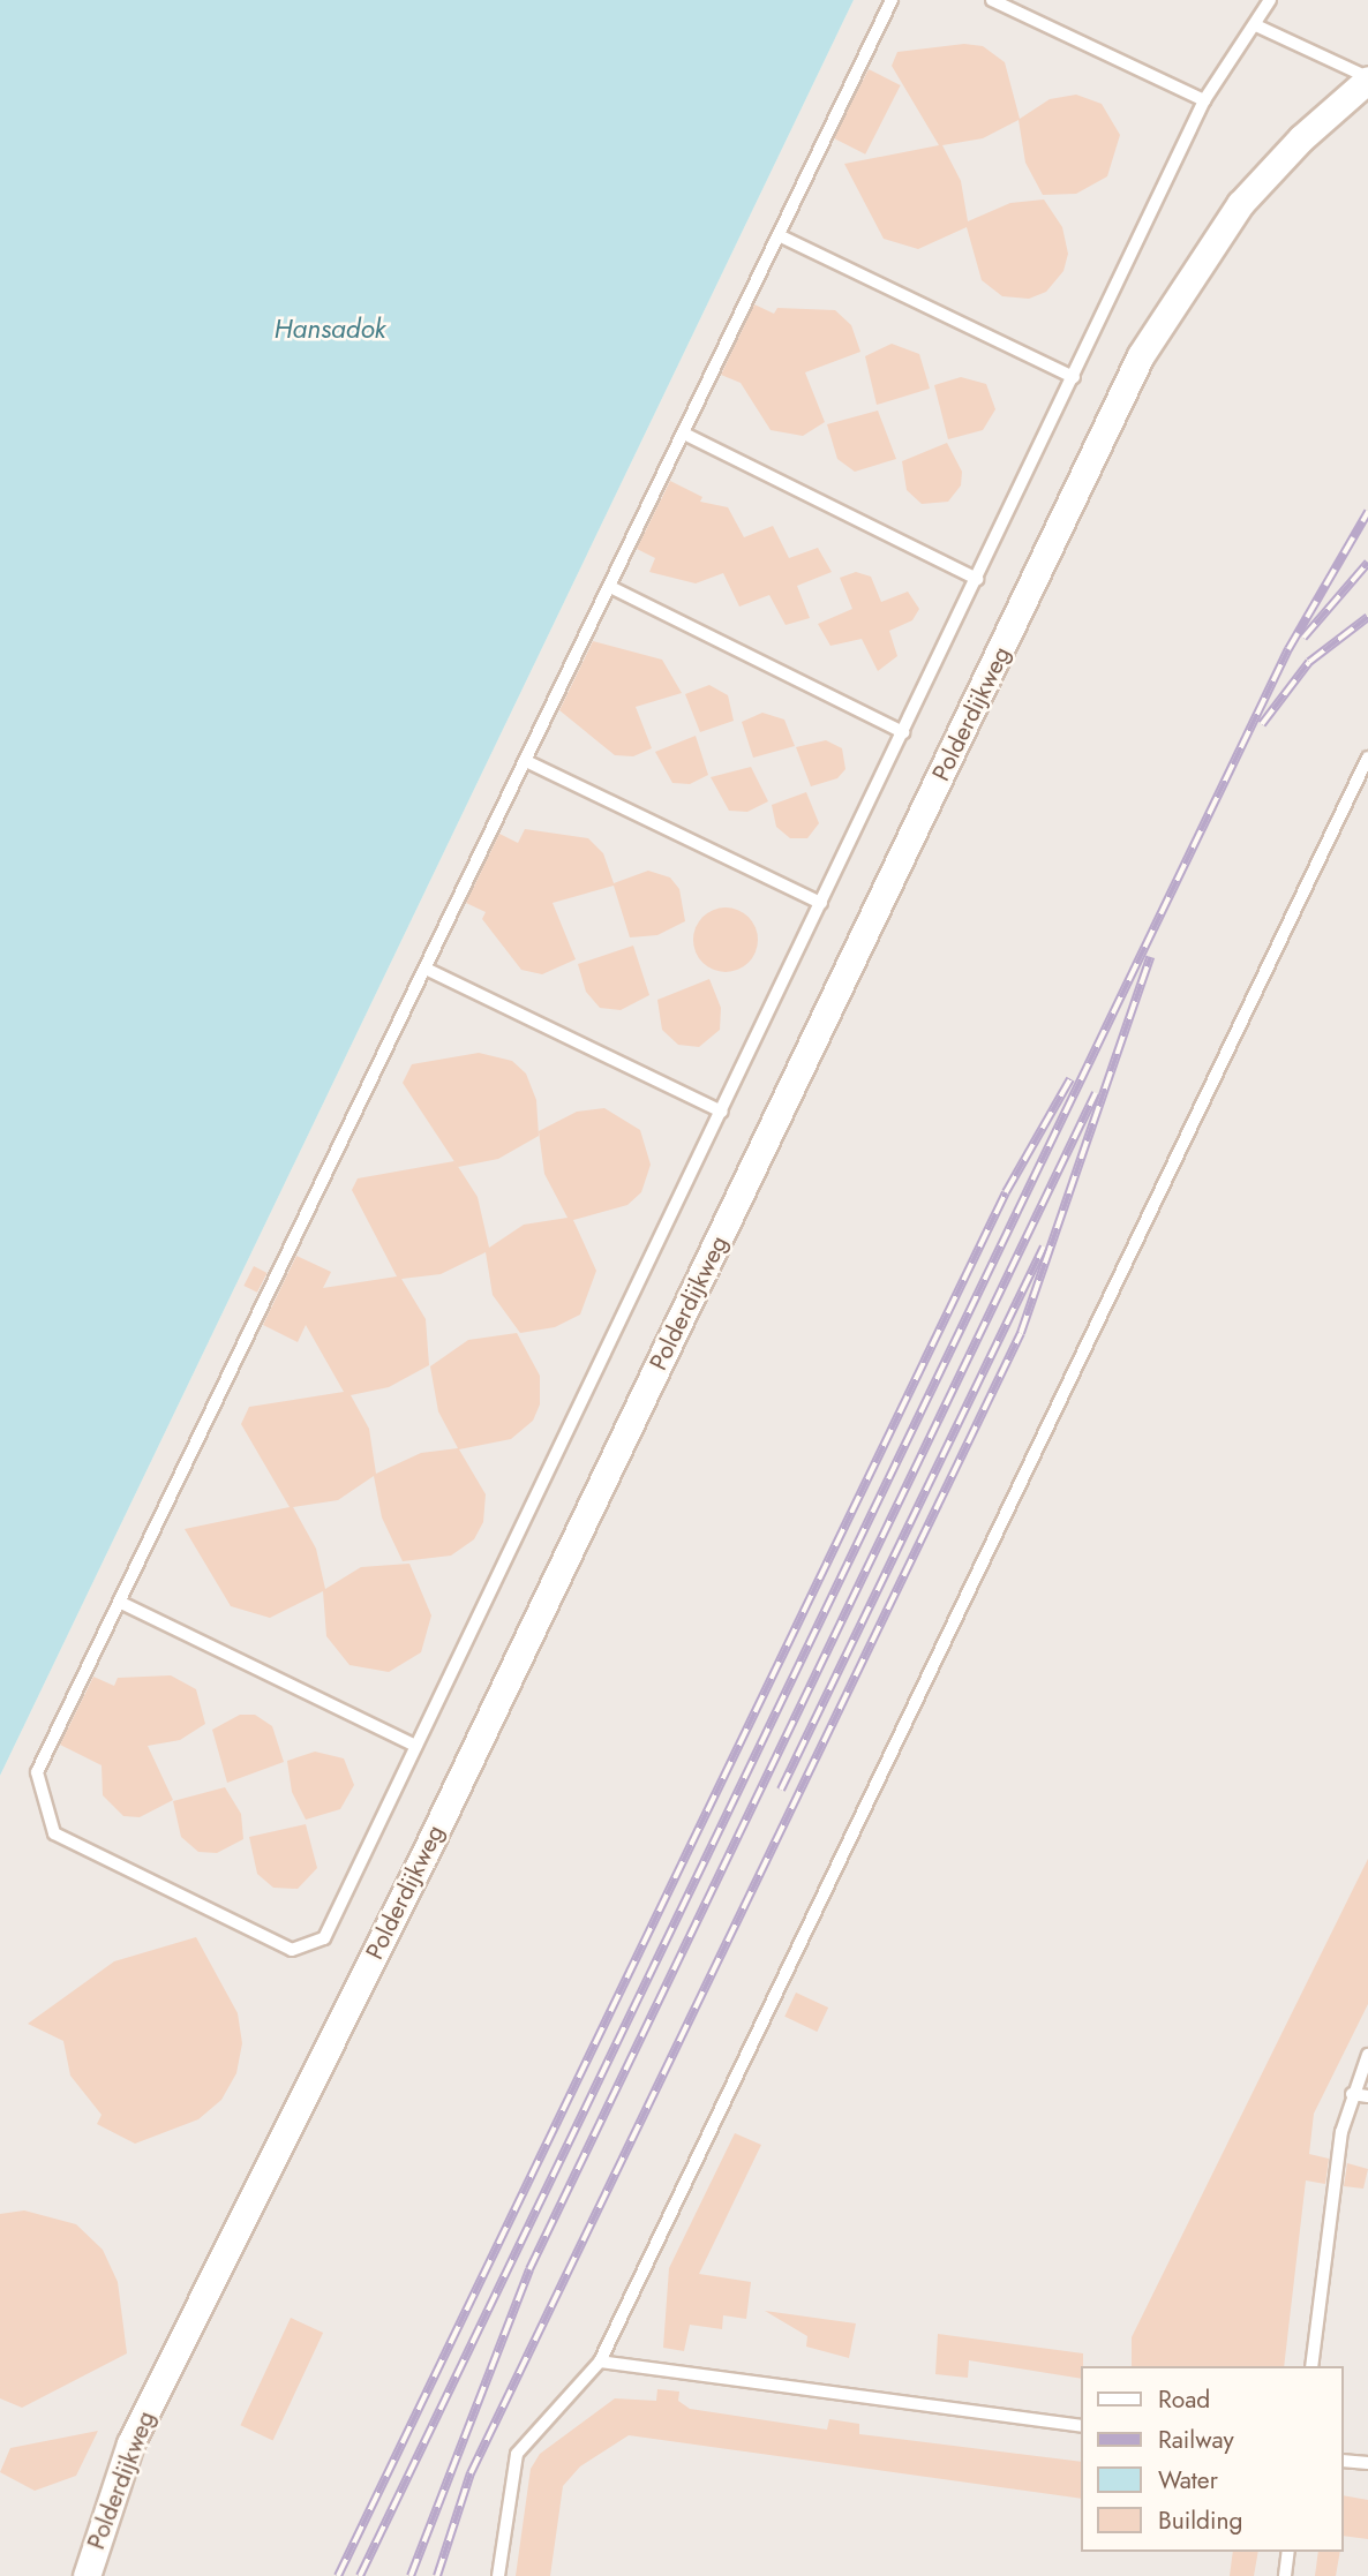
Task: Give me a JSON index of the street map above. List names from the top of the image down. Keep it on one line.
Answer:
{"streets":{"street":["Polderdijkweg"]},"water":["Hansadok"],"legend":["Road","Railway","Water","Building"]}
